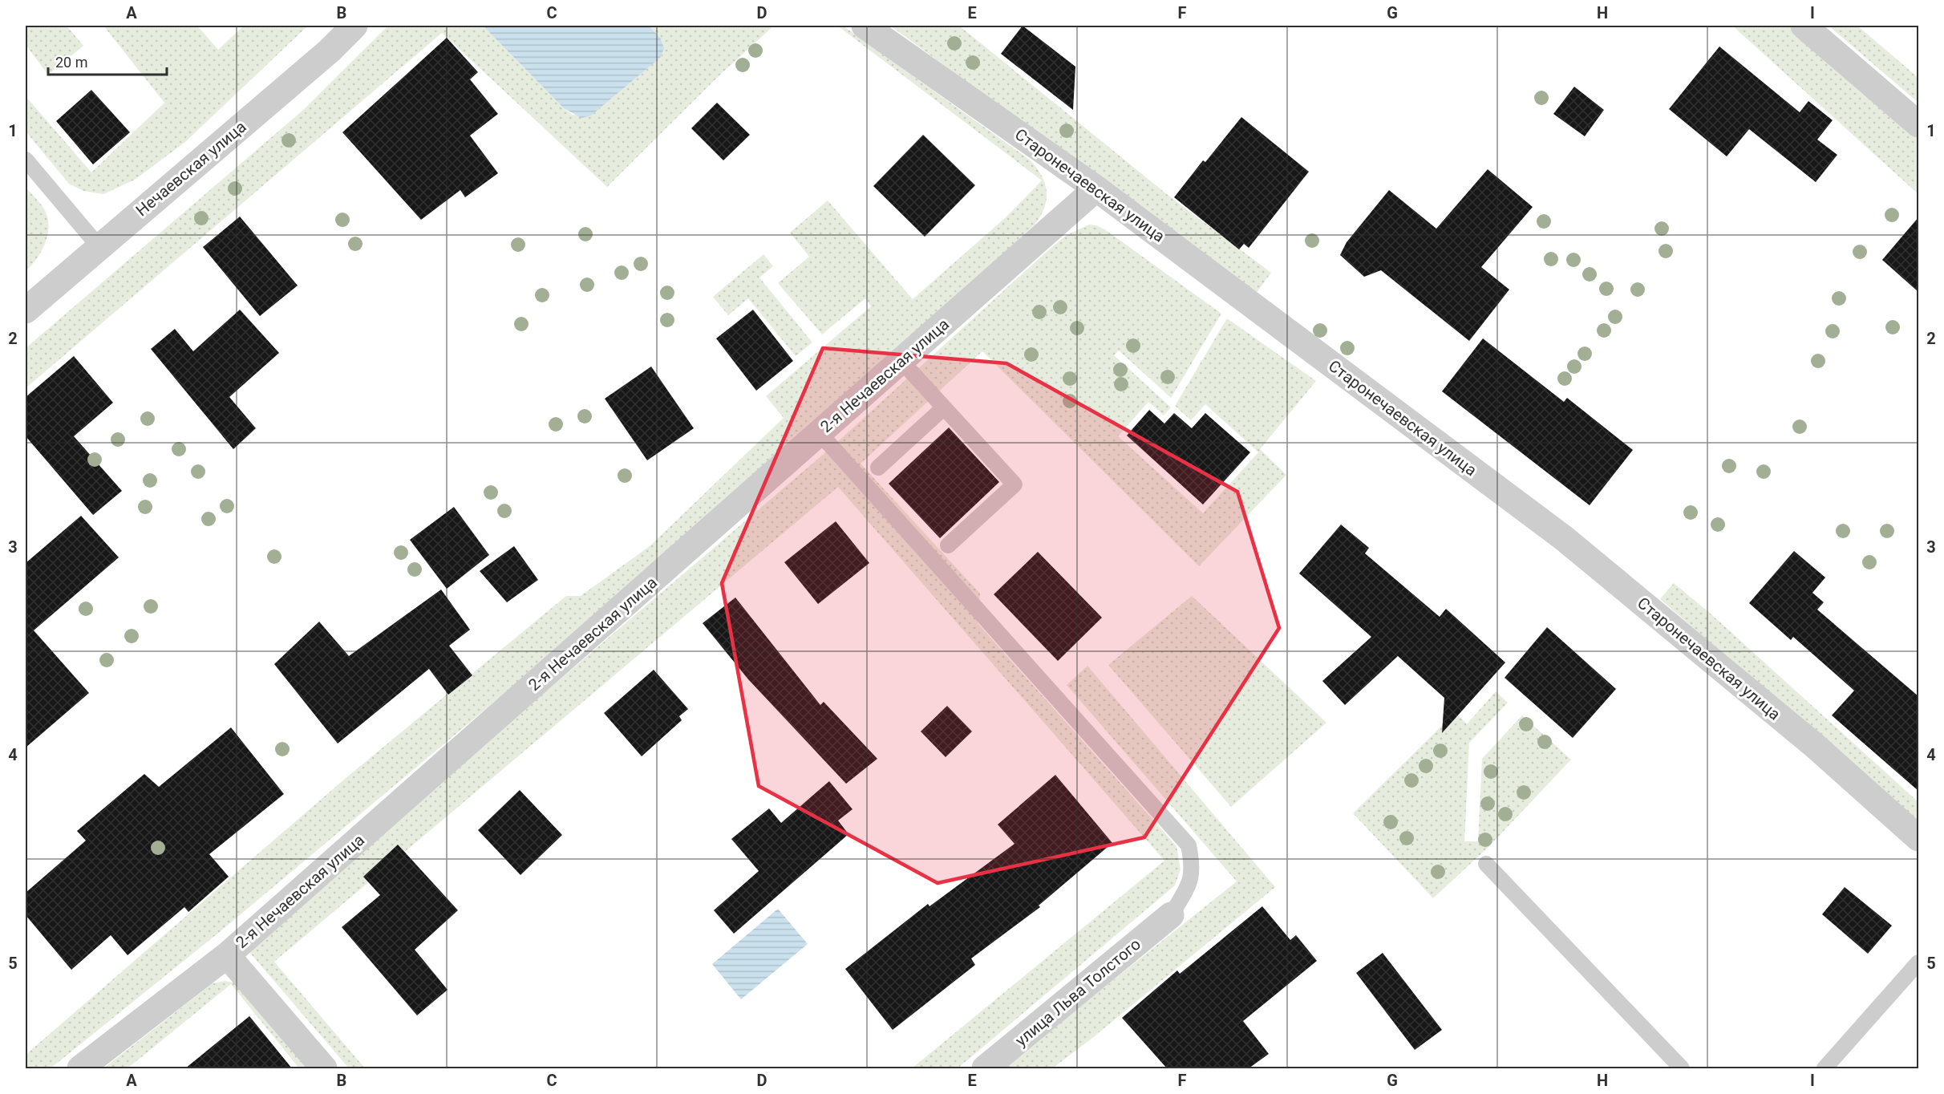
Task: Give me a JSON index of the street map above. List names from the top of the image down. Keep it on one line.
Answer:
{"streets":{"street":["Нечаевская улица","Старонечаевская улица","2-я Нечаевская улица","улица Льва Толстого"]},"crossings":[["Старонечаевская улица","2-я Нечаевская улица"]],"scale_bar":"20 m","grid":{"columns":["A","B","C","D","E","F","G","H","I"],"rows":["1","2","3","4","5"]}}
